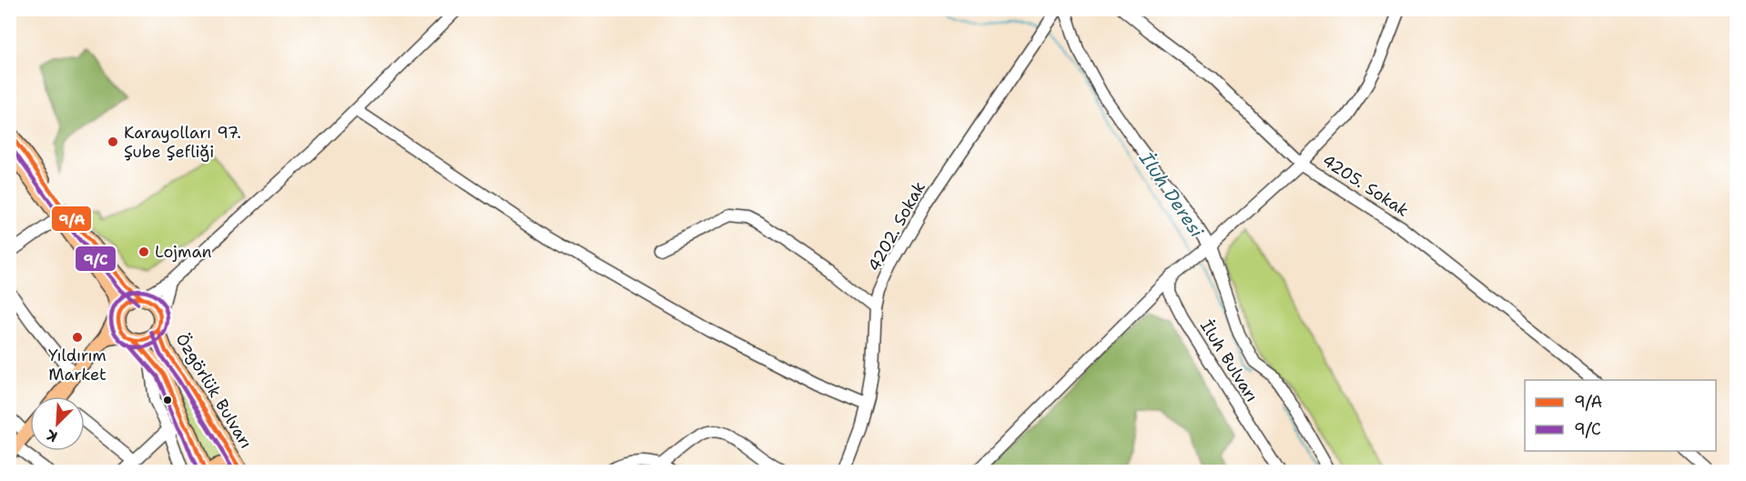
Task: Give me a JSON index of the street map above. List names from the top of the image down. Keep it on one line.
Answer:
{"streets":{"main road":["Özgörlük Bulvarı"],"street":["4205. Sokak","4202. Sokak","İluh Bulvarı"]},"water":["İluh Deresi"],"places":["Karayolları 97. Şube Şefliği","Lojman","Yıldırım Market"],"lines":["transit line 9/A","transit line 9/C"],"legend":["9/A","9/C"],"north":"bottom left"}
